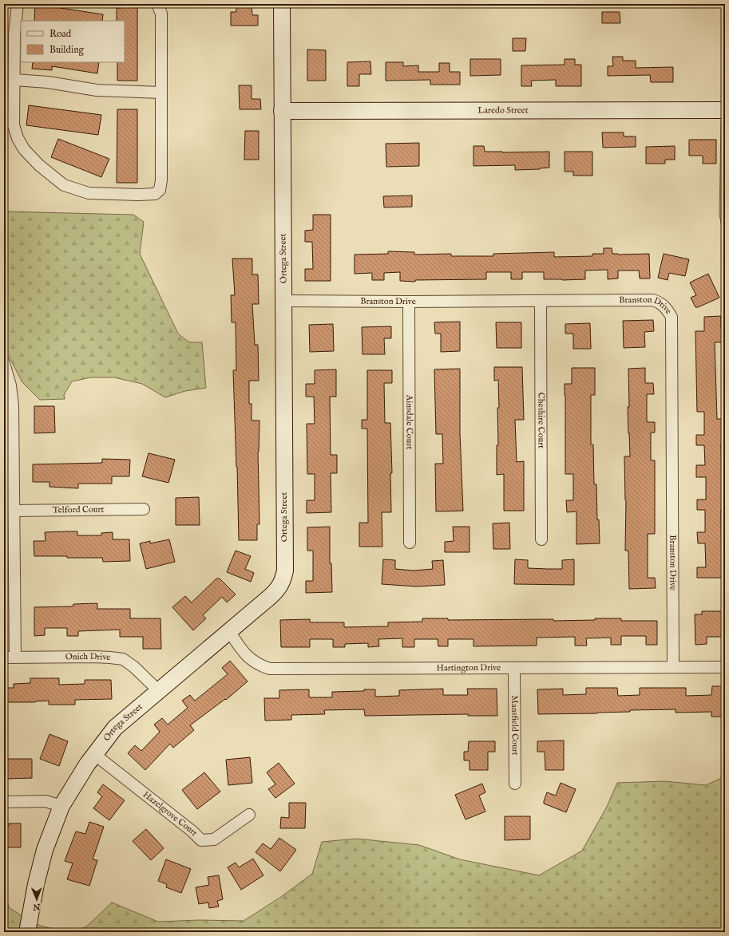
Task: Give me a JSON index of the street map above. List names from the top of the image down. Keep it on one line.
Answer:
{"streets":{"street":["Laredo Street","Ortega Street","Branston Drive","Cheshire Court","Ainsdale Court","Telford Court","Onich Drive","Hartington Drive","Mansfield Court","Hazelgrove Court"]},"crossings":[["Laredo Street","Ortega Street"],["Ortega Street","Branston Drive"],["Ortega Street","Onich Drive"],["Ortega Street","Hartington Drive"],["Ortega Street","Hazelgrove Court"],["Branston Drive","Cheshire Court"],["Branston Drive","Ainsdale Court"],["Branston Drive","Hartington Drive"],["Hartington Drive","Mansfield Court"]],"legend":["Road","Building"],"north":"bottom"}
